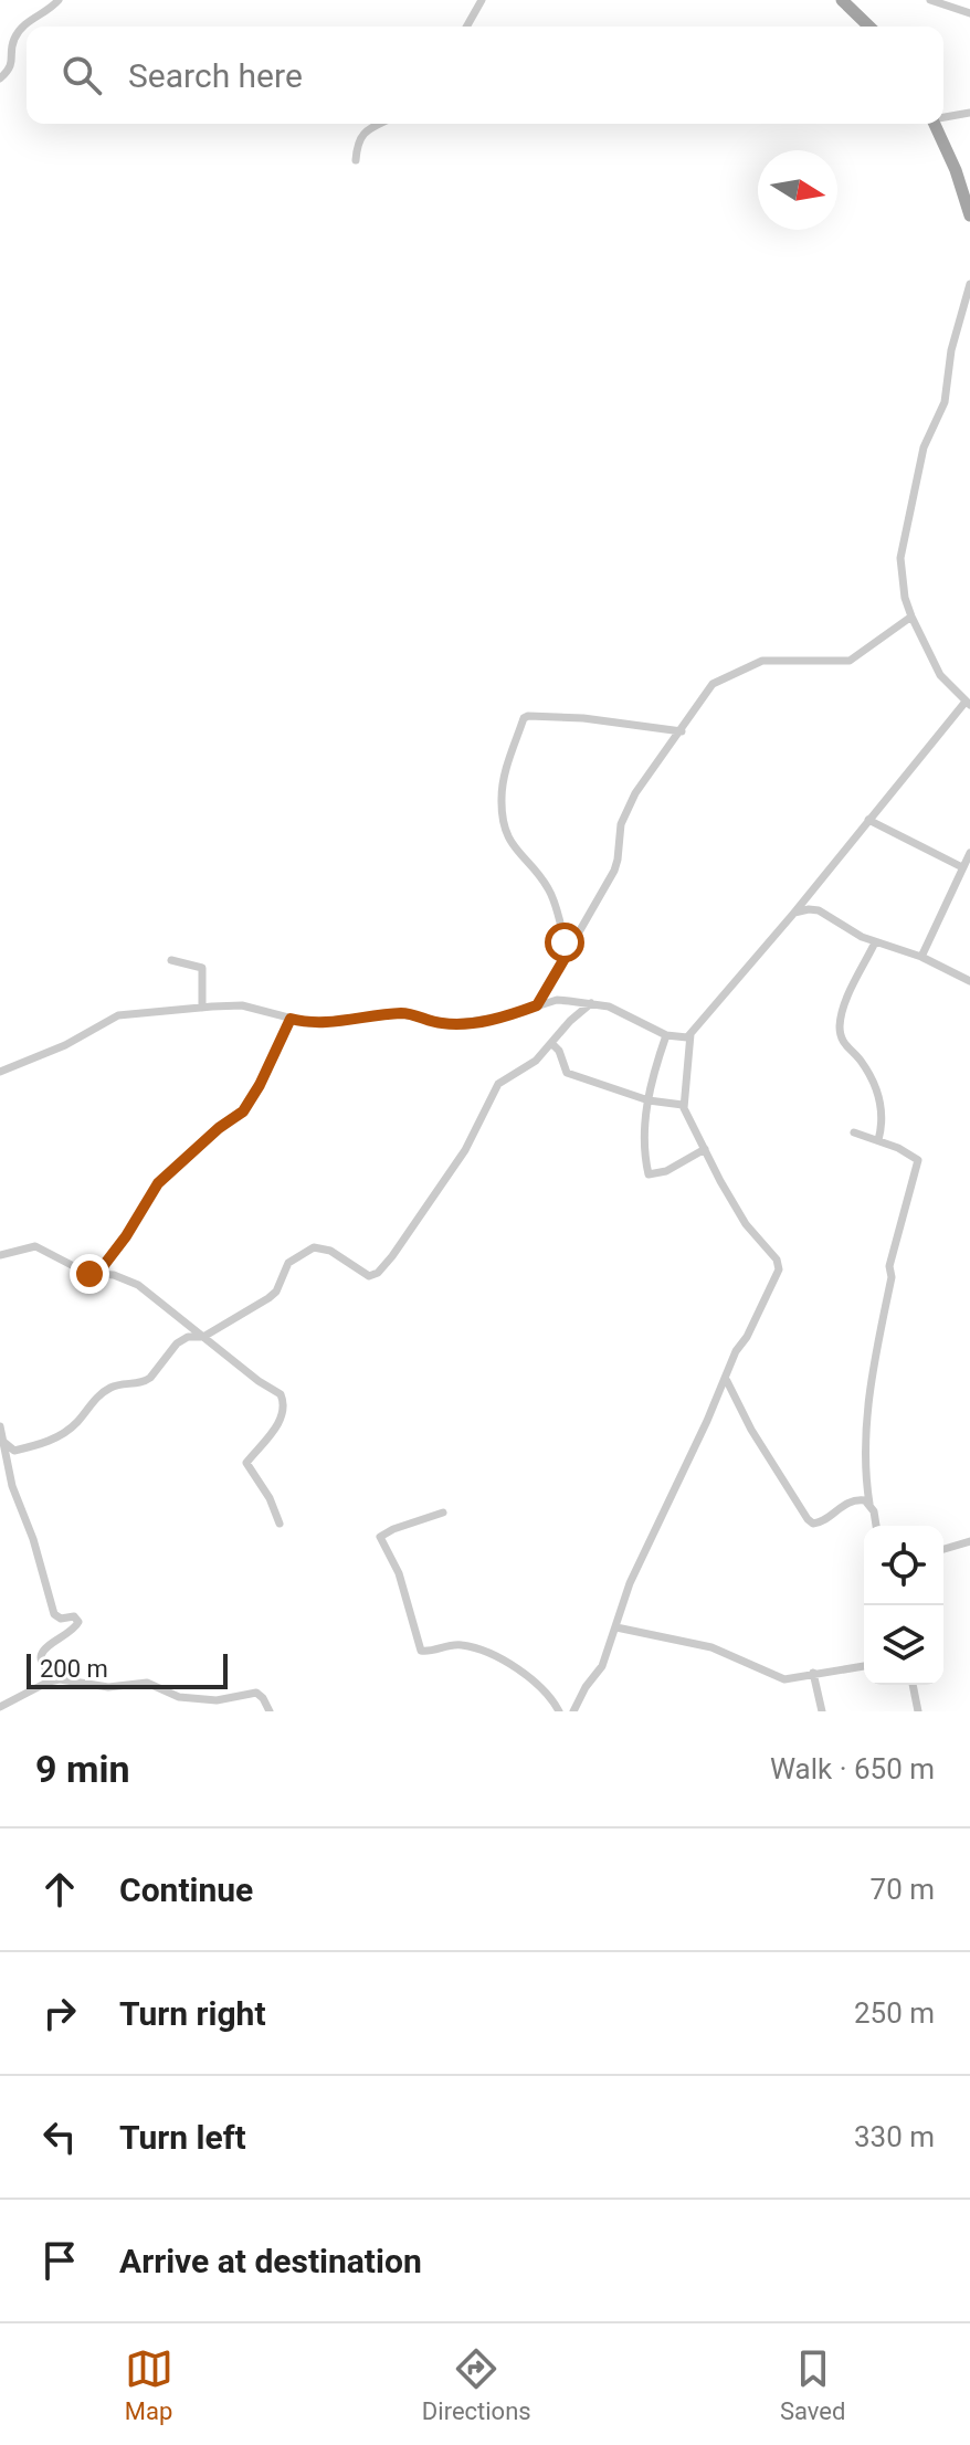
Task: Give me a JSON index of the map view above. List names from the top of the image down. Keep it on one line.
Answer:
{"scale_bar":"200 m","north":"right","page":{"search":"Search here","scale":"200 m","heading":["9 min","Walk · 650 m"],"list":[["Continue","70 m"],["Turn right","250 m"],["Turn left","330 m"],"Arrive at destination"],"nav":["Map","Directions","Saved"]}}
